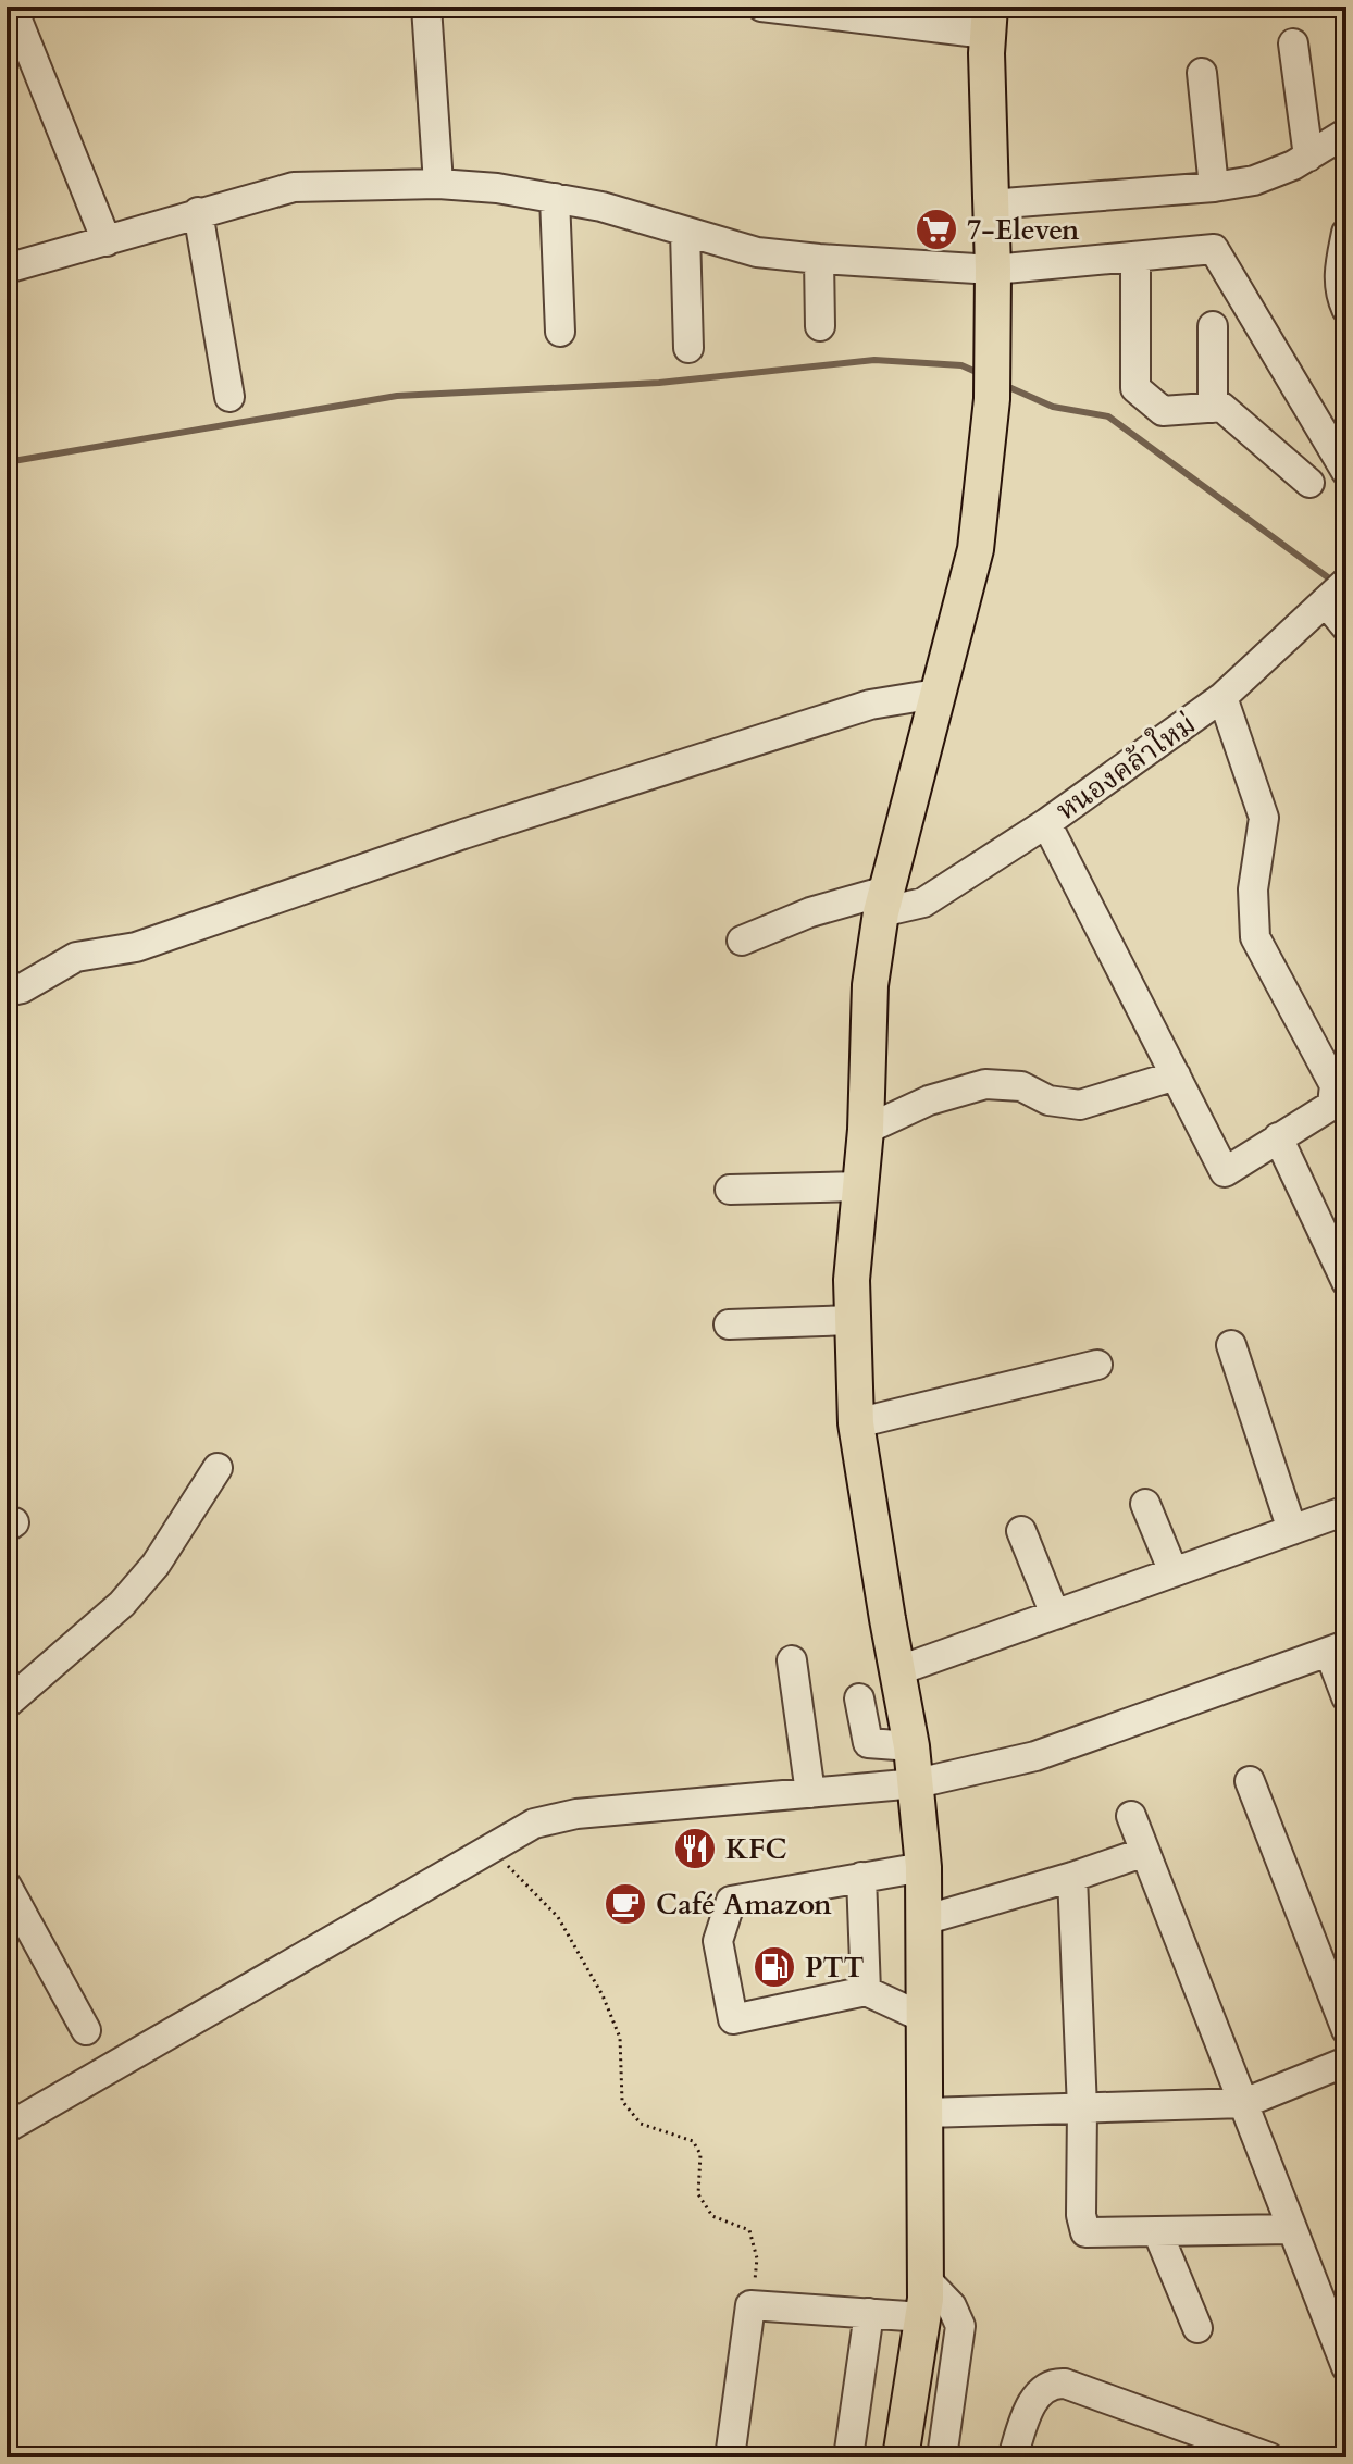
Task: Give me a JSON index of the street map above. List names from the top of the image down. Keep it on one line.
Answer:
{"streets":{"street":["หนองคล้าใหม่"]},"places":{"supermarket":["7-Eleven"],"restaurant":["KFC"],"cafe":["Café Amazon"],"fuel station":["PTT"]}}
